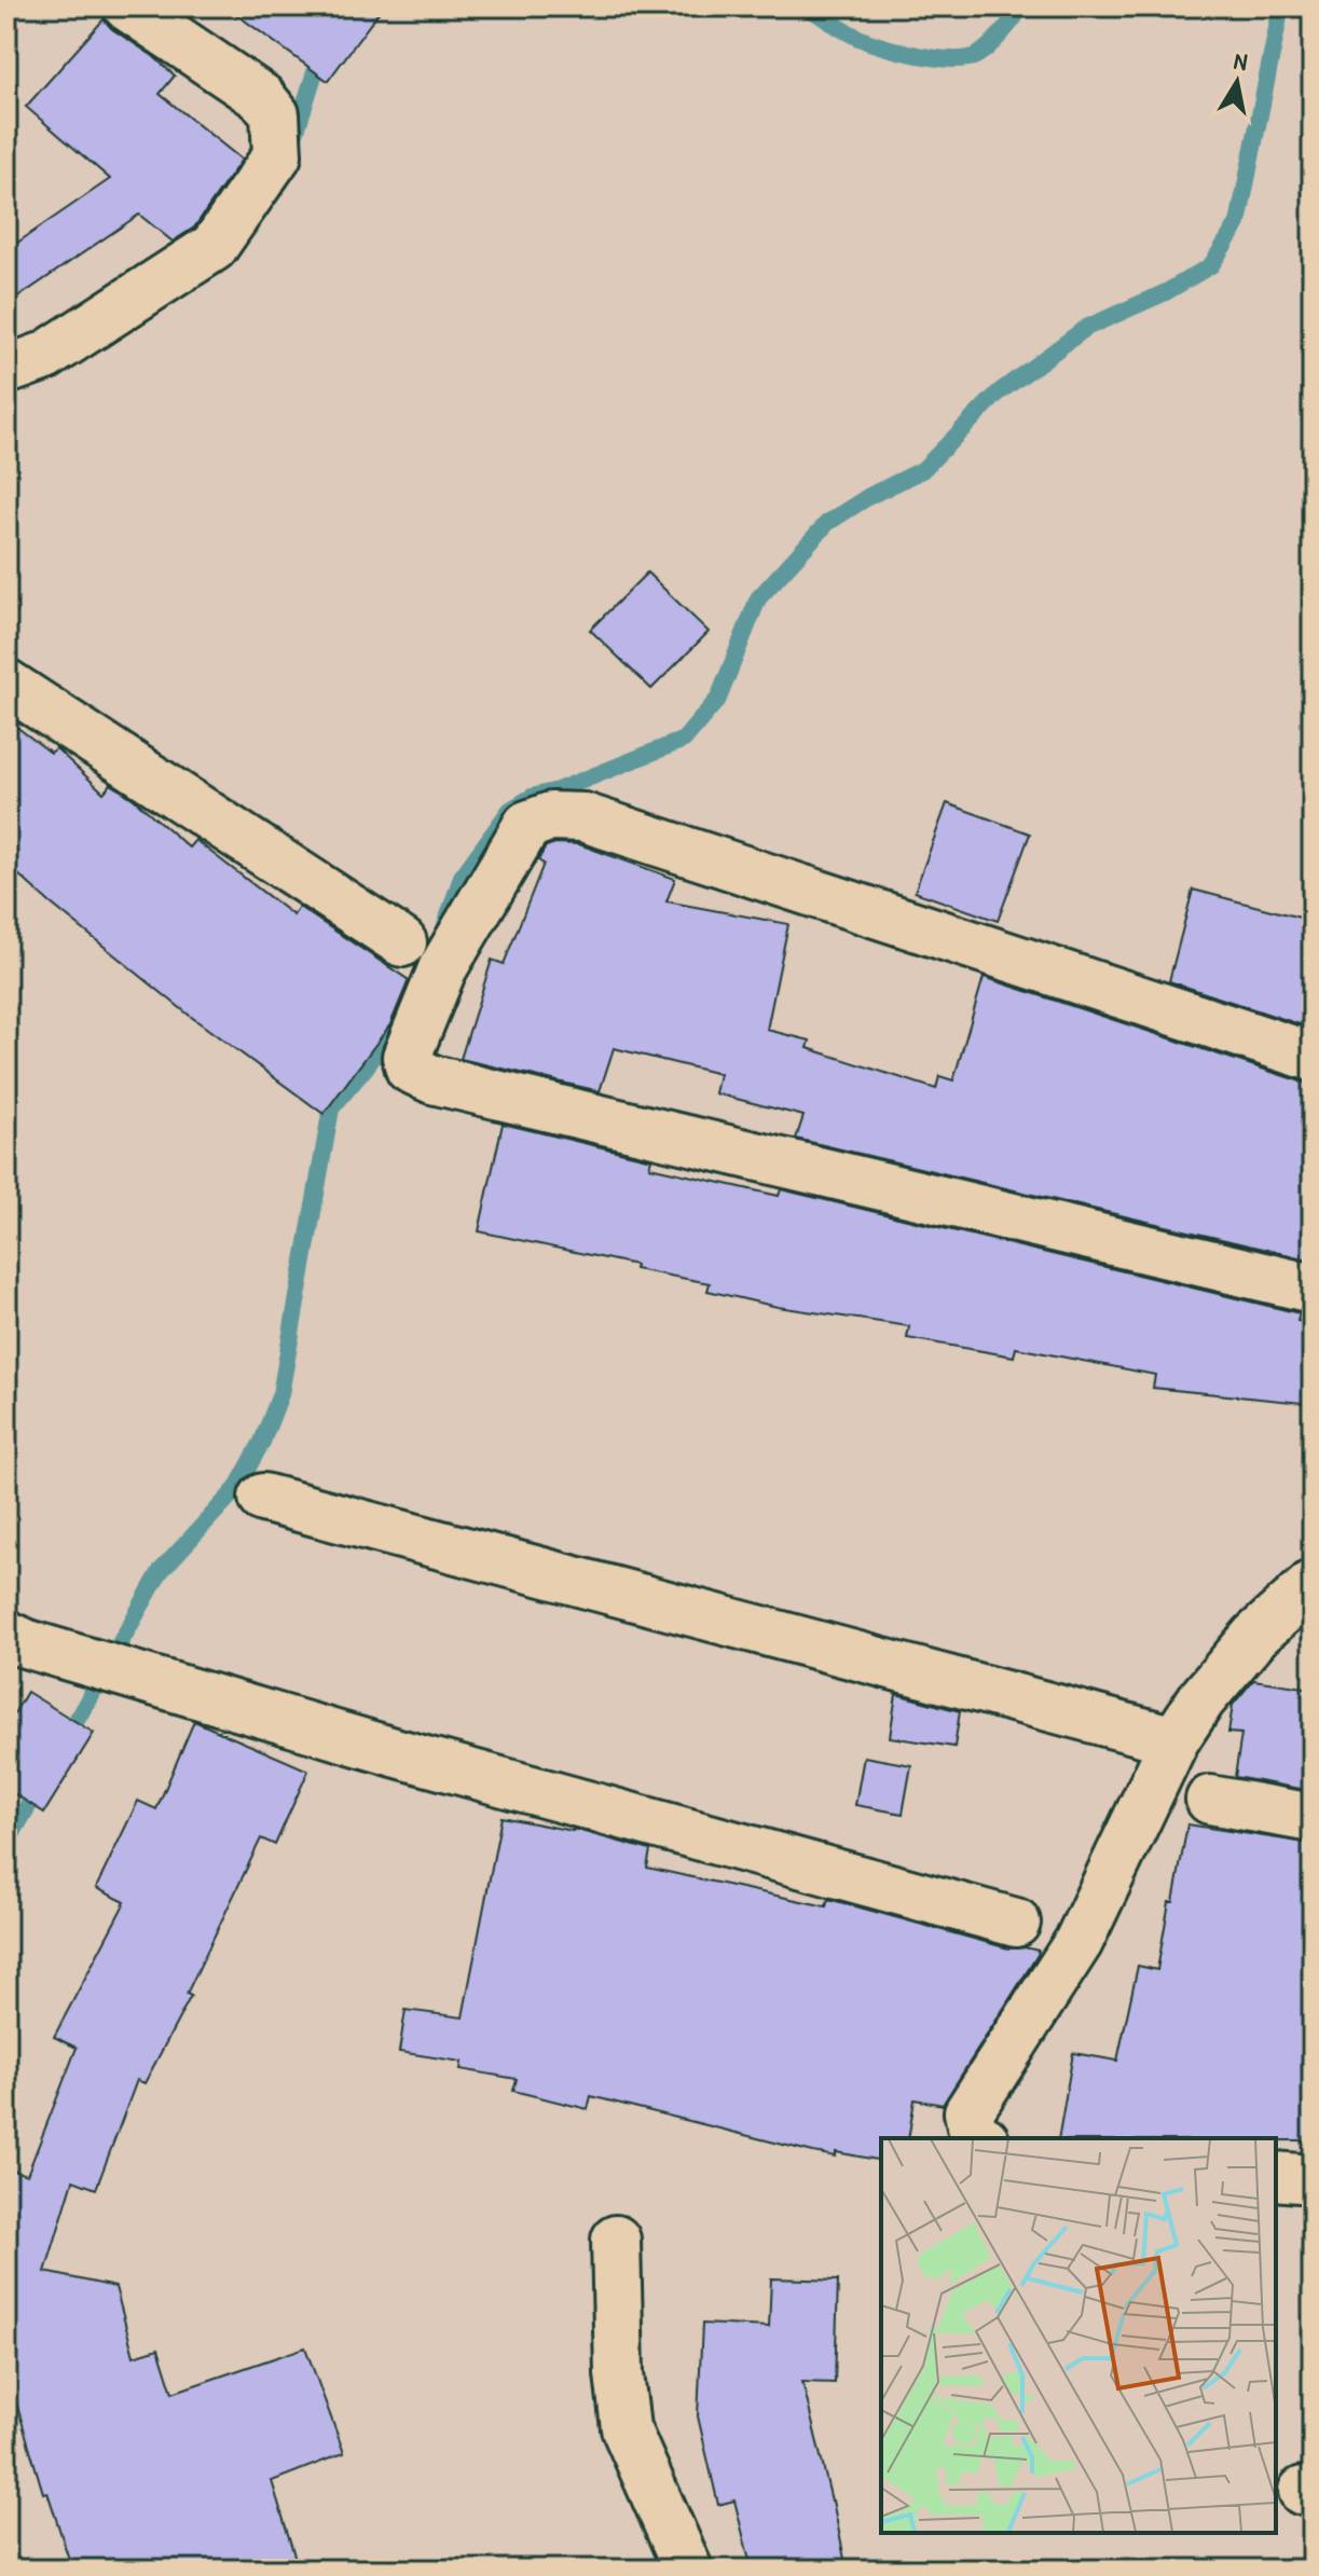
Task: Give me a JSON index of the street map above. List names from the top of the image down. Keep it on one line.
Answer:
{"north":"top"}
